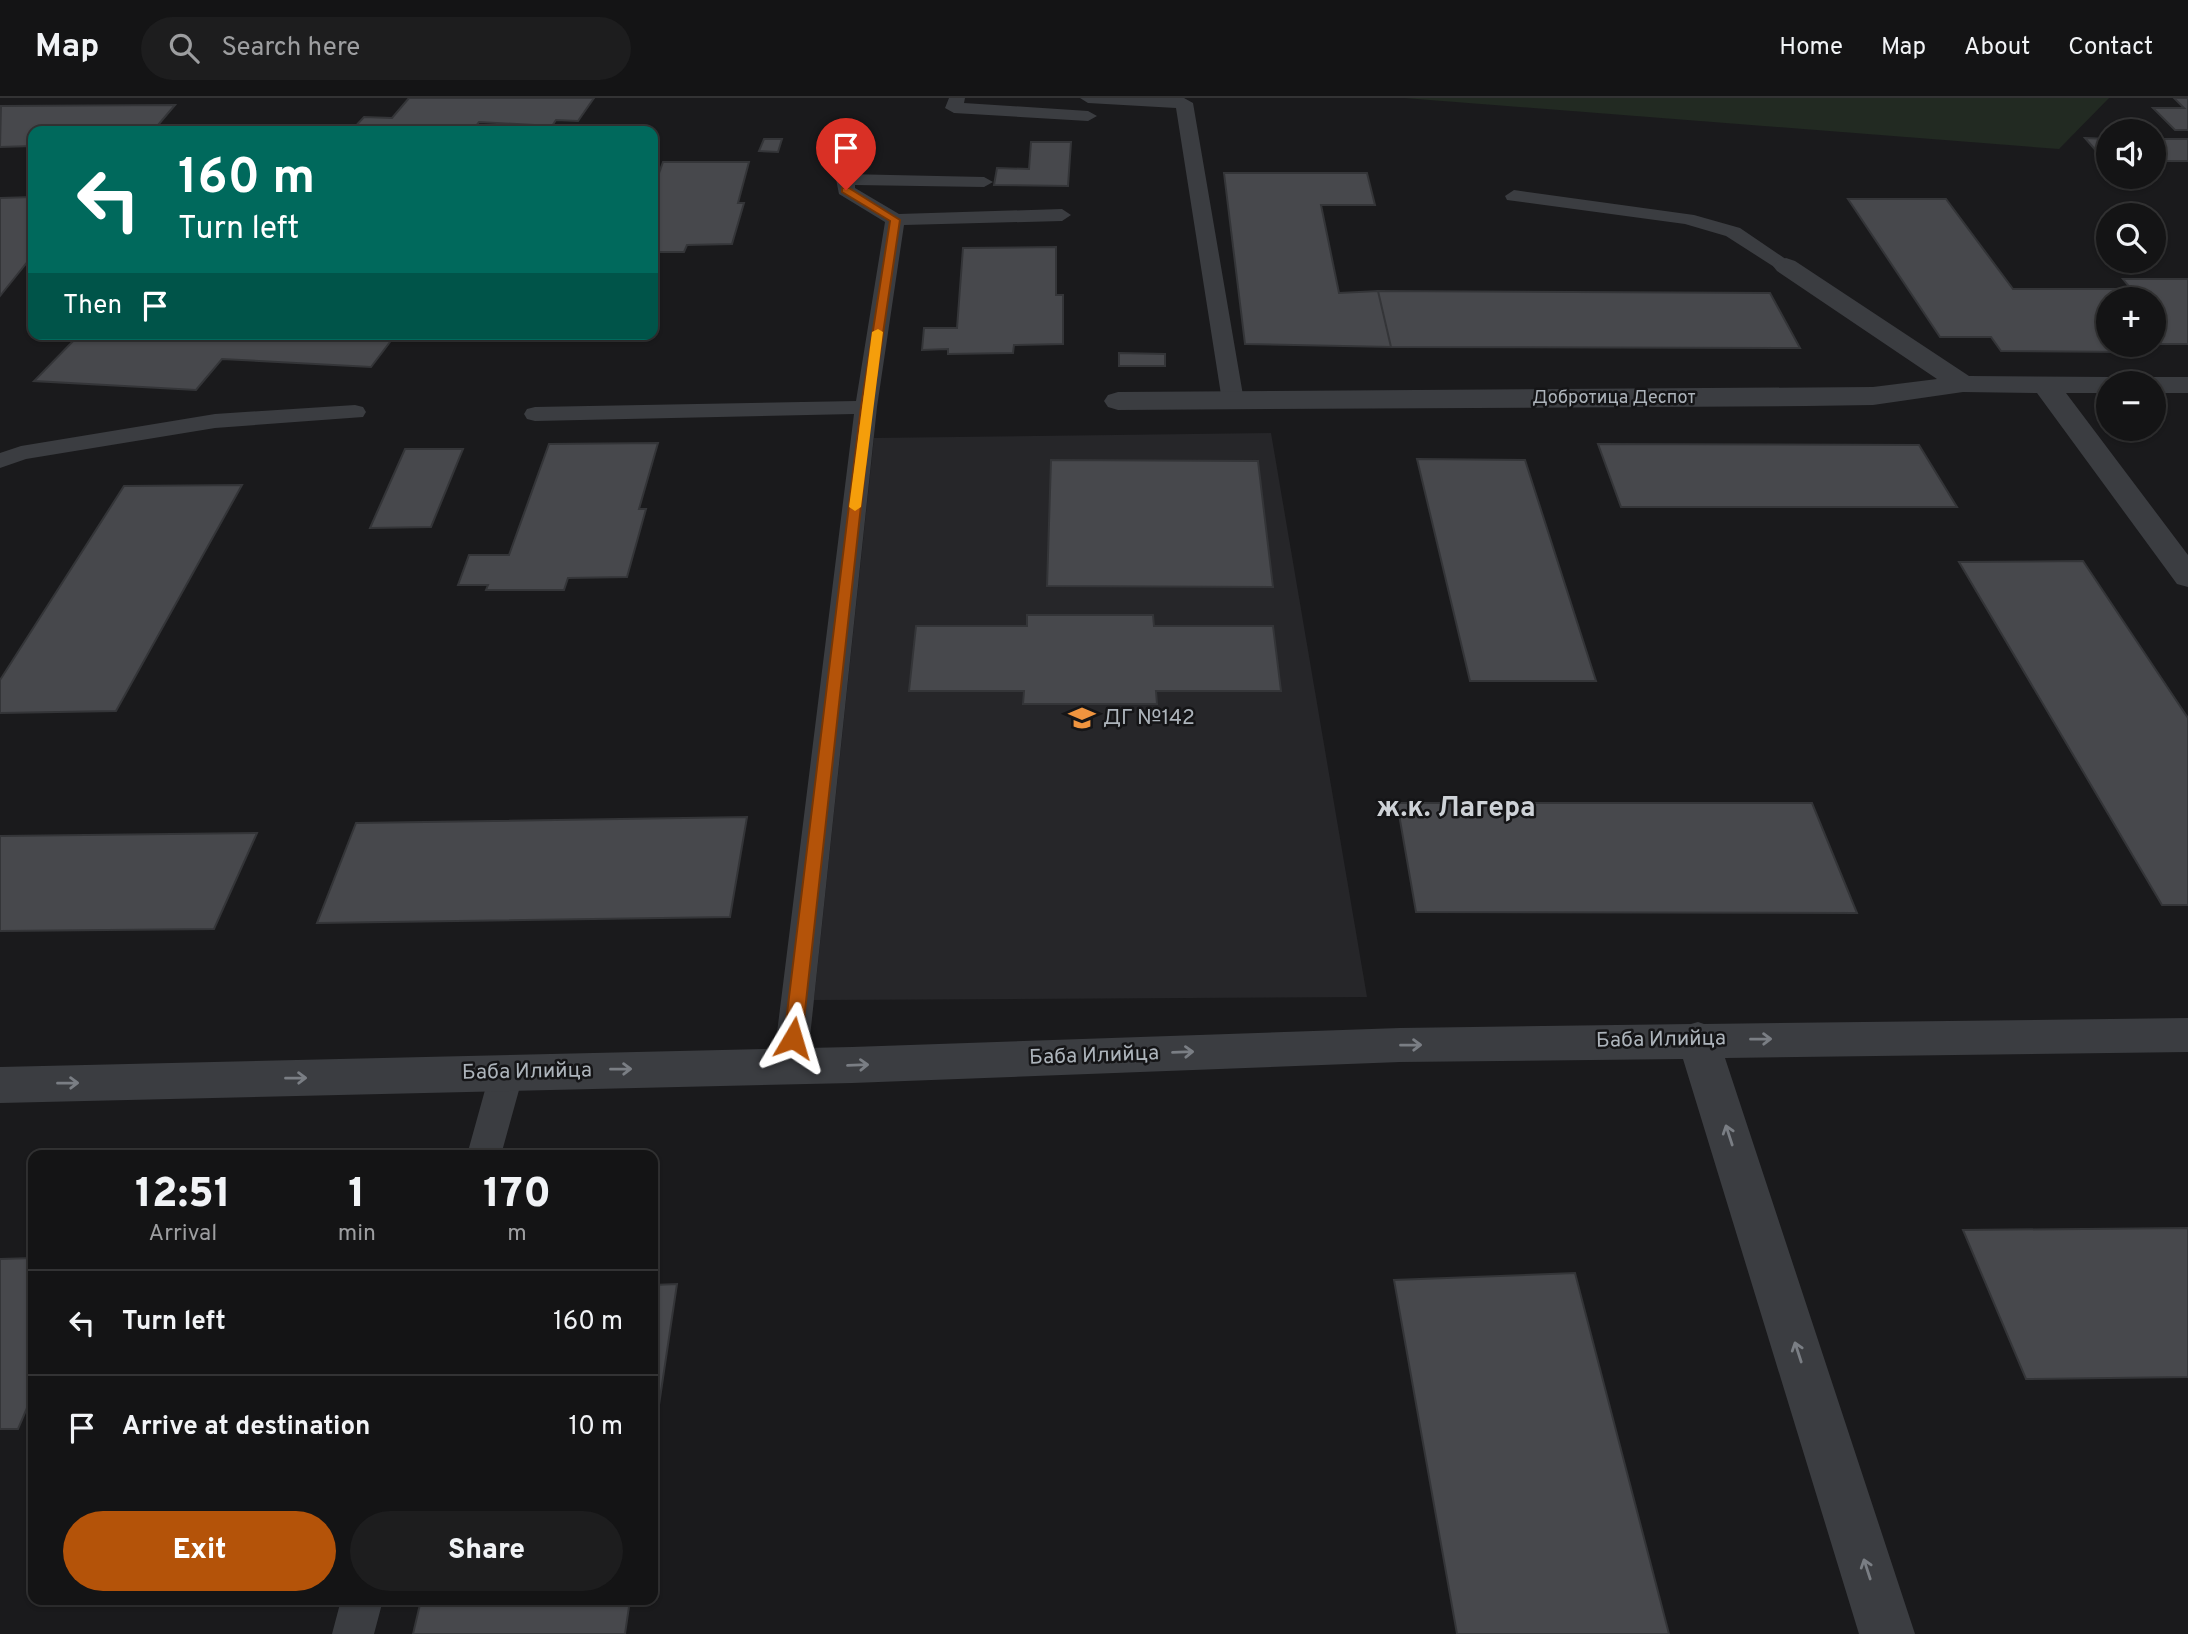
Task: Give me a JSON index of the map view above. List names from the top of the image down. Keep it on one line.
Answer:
{"streets":{"street":["Добротица Деспот","Баба Илийца"]},"one_way":["Баба Илийца"],"districts":["ж.к. Лагера"],"places":{"school or university":["ДГ №142"]},"page":{"header":"Map","search":"Search here","nav":["Home","Map","About","Contact"],"map_buttons":["+","−"],"turn":["160 m","Turn left"],"then":"Then","eta":["12:51","Arrival","1","min","170","m"],"list":[{"name":"Turn left","value":"160 m"},{"name":"Arrive at destination","value":"10 m"}],"buttons":["Exit","Share"]}}
